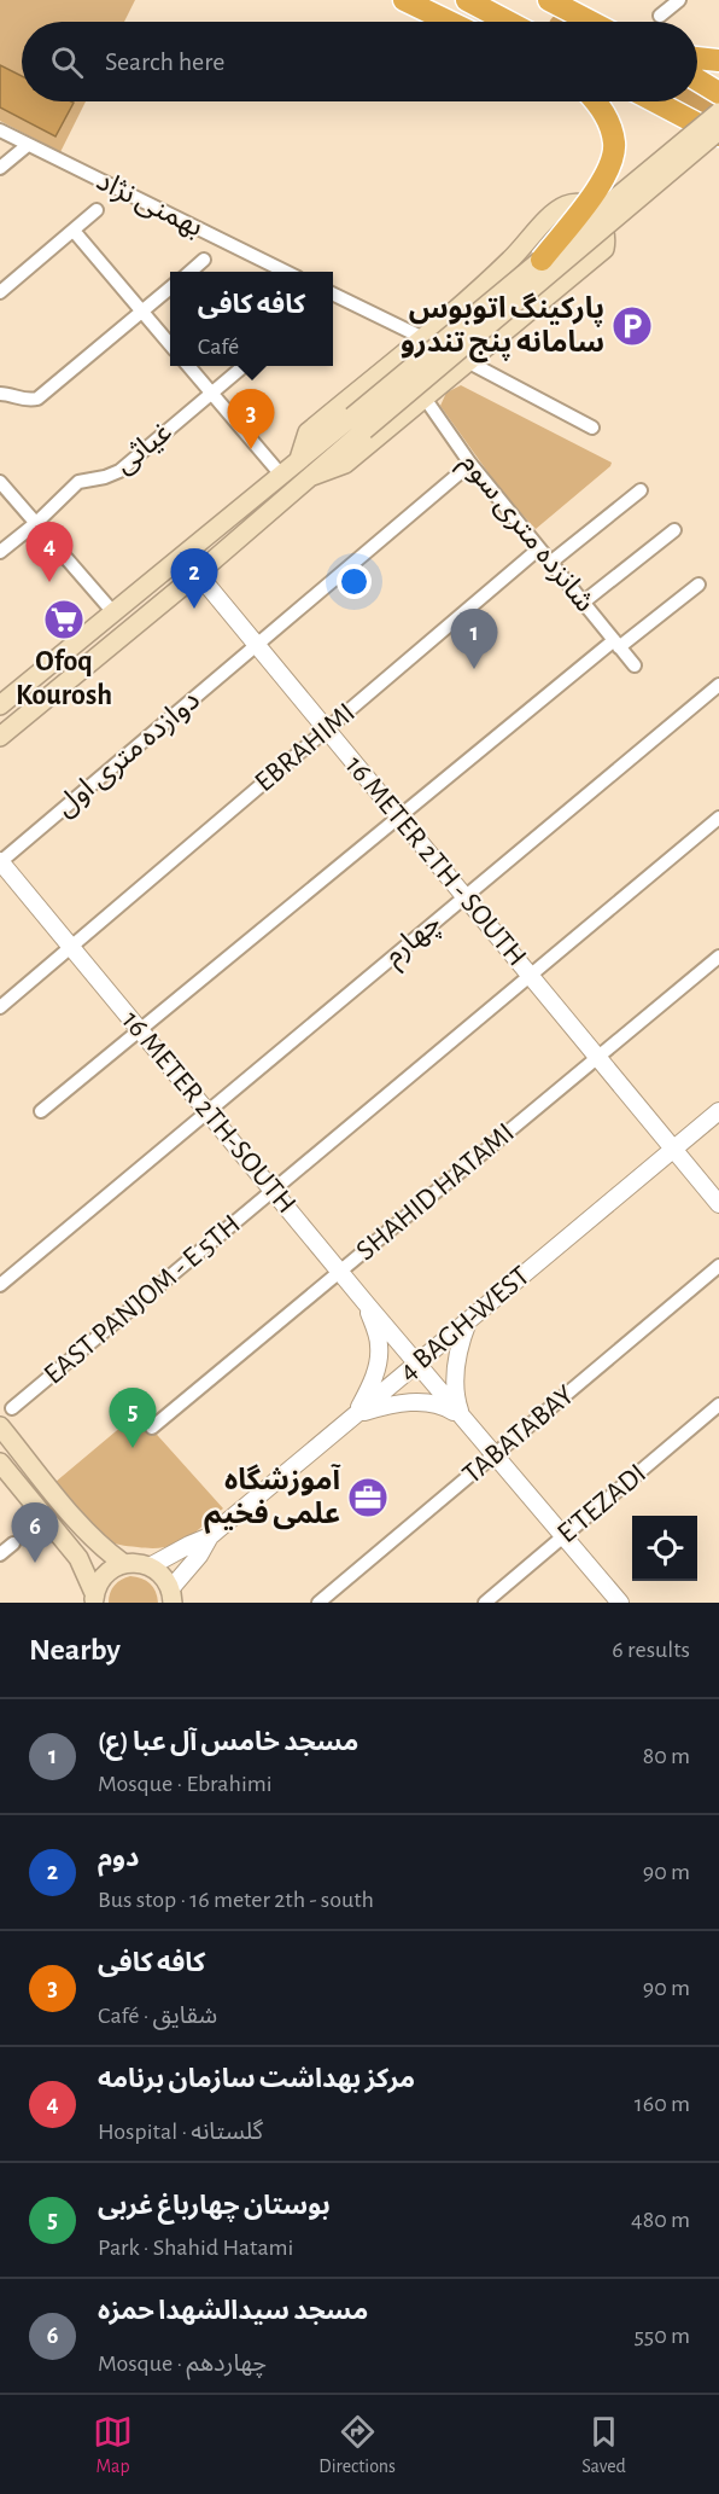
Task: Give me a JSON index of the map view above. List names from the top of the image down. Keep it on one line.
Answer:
{"streets":{"street":["بهمنی نژاد","غیاثی","شانزده متری سوم","EBRAHIMI","دوازده متری اول","16 METER 2TH - SOUTH","چهارم","16 METER 2TH-SOUTH","SHAHID HATAMI","EAST PANJOM - E 5TH","4 BAGH-WEST","TABATABAY","E'TEZADI"]},"crossings":[["شانزده متری سوم","EBRAHIMI"],["شانزده متری سوم","دوازده متری اول"],["EBRAHIMI","16 METER 2TH - SOUTH"],["EBRAHIMI","16 METER 2TH-SOUTH"],["دوازده متری اول","16 METER 2TH - SOUTH"],["دوازده متری اول","16 METER 2TH-SOUTH"],["16 METER 2TH - SOUTH","چهارم"],["16 METER 2TH - SOUTH","SHAHID HATAMI"],["16 METER 2TH - SOUTH","EAST PANJOM - E 5TH"],["16 METER 2TH - SOUTH","4 BAGH-WEST"],["چهارم","16 METER 2TH-SOUTH"],["16 METER 2TH-SOUTH","SHAHID HATAMI"],["16 METER 2TH-SOUTH","EAST PANJOM - E 5TH"],["16 METER 2TH-SOUTH","4 BAGH-WEST"],["16 METER 2TH-SOUTH","TABATABAY"],["16 METER 2TH-SOUTH","E'TEZADI"]],"places":{"parking":["پارکینگ اتوبوس سامانه پنج تندرو"],"supermarket":["Ofoq Kourosh"],"office":["آموزشگاه علمی فخیم"]},"page":{"search":"Search here","popup":["کافه کافی","Café"],"pins":["3","4","2","1","5","6"],"heading":["Nearby","6 results"],"list":[{"mark":"1","name":"مسجد خامس آل عبا (ع)","note":"Mosque · Ebrahimi","value":"80 m"},{"mark":"2","name":"دوم","note":"Bus stop · 16 meter 2th - south","value":"90 m"},{"mark":"3","name":"کافه کافی","note":"Café · شقایق","value":"90 m"},{"mark":"4","name":"مرکز بهداشت سازمان برنامه","note":"Hospital · گلستانه","value":"160 m"},{"mark":"5","name":"بوستان چهارباغ غربی","note":"Park · Shahid Hatami","value":"480 m"},{"mark":"6","name":"مسجد سیدالشهدا حمزه","note":"Mosque · چهاردهم","value":"550 m"}],"nav":["Map","Directions","Saved"]}}
